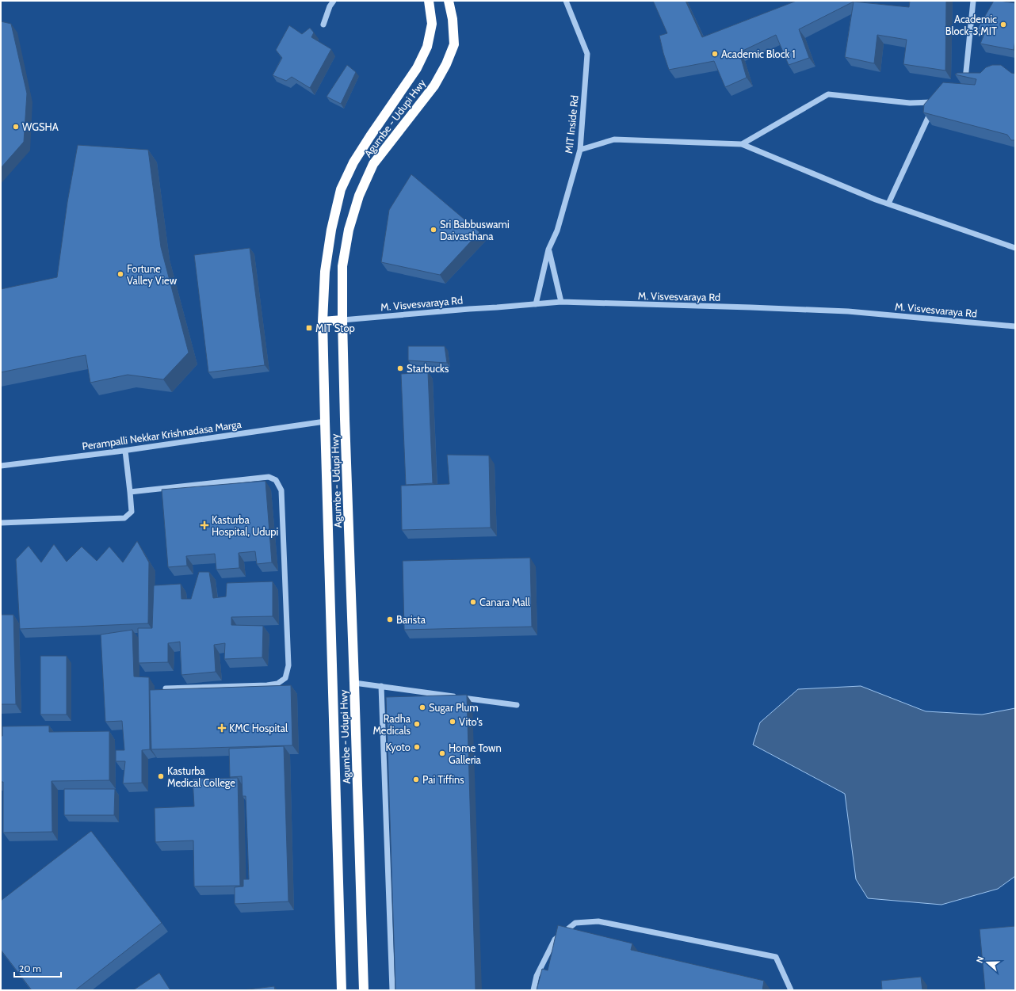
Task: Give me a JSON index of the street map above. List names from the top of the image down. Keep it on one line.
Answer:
{"streets":{"highway":["Agumbe - Udupi Hwy"],"street":["MIT Inside Rd","M. Visvesvaraya Rd","Perampalli Nekkar Krishnadasa Marga"]},"crossings":[["Agumbe - Udupi Hwy","M. Visvesvaraya Rd"],["Agumbe - Udupi Hwy","Perampalli Nekkar Krishnadasa Marga"],["MIT Inside Rd","M. Visvesvaraya Rd"]],"places":{"other":["Academic Block-3,MIT","Academic Block 1","WGSHA","Sri Babbuswami Daivasthana","Fortune Valley View","Starbucks","Canara Mall","Barista","Sugar Plum","Vito's","Radha Medicals","Kyoto","Home Town Galleria","Kasturba Medical College","Pai Tiffins"],"transit":["MIT Stop"],"health":["Kasturba Hospital, Udupi","KMC Hospital"]},"scale_bar":"20 m","north":"left"}
